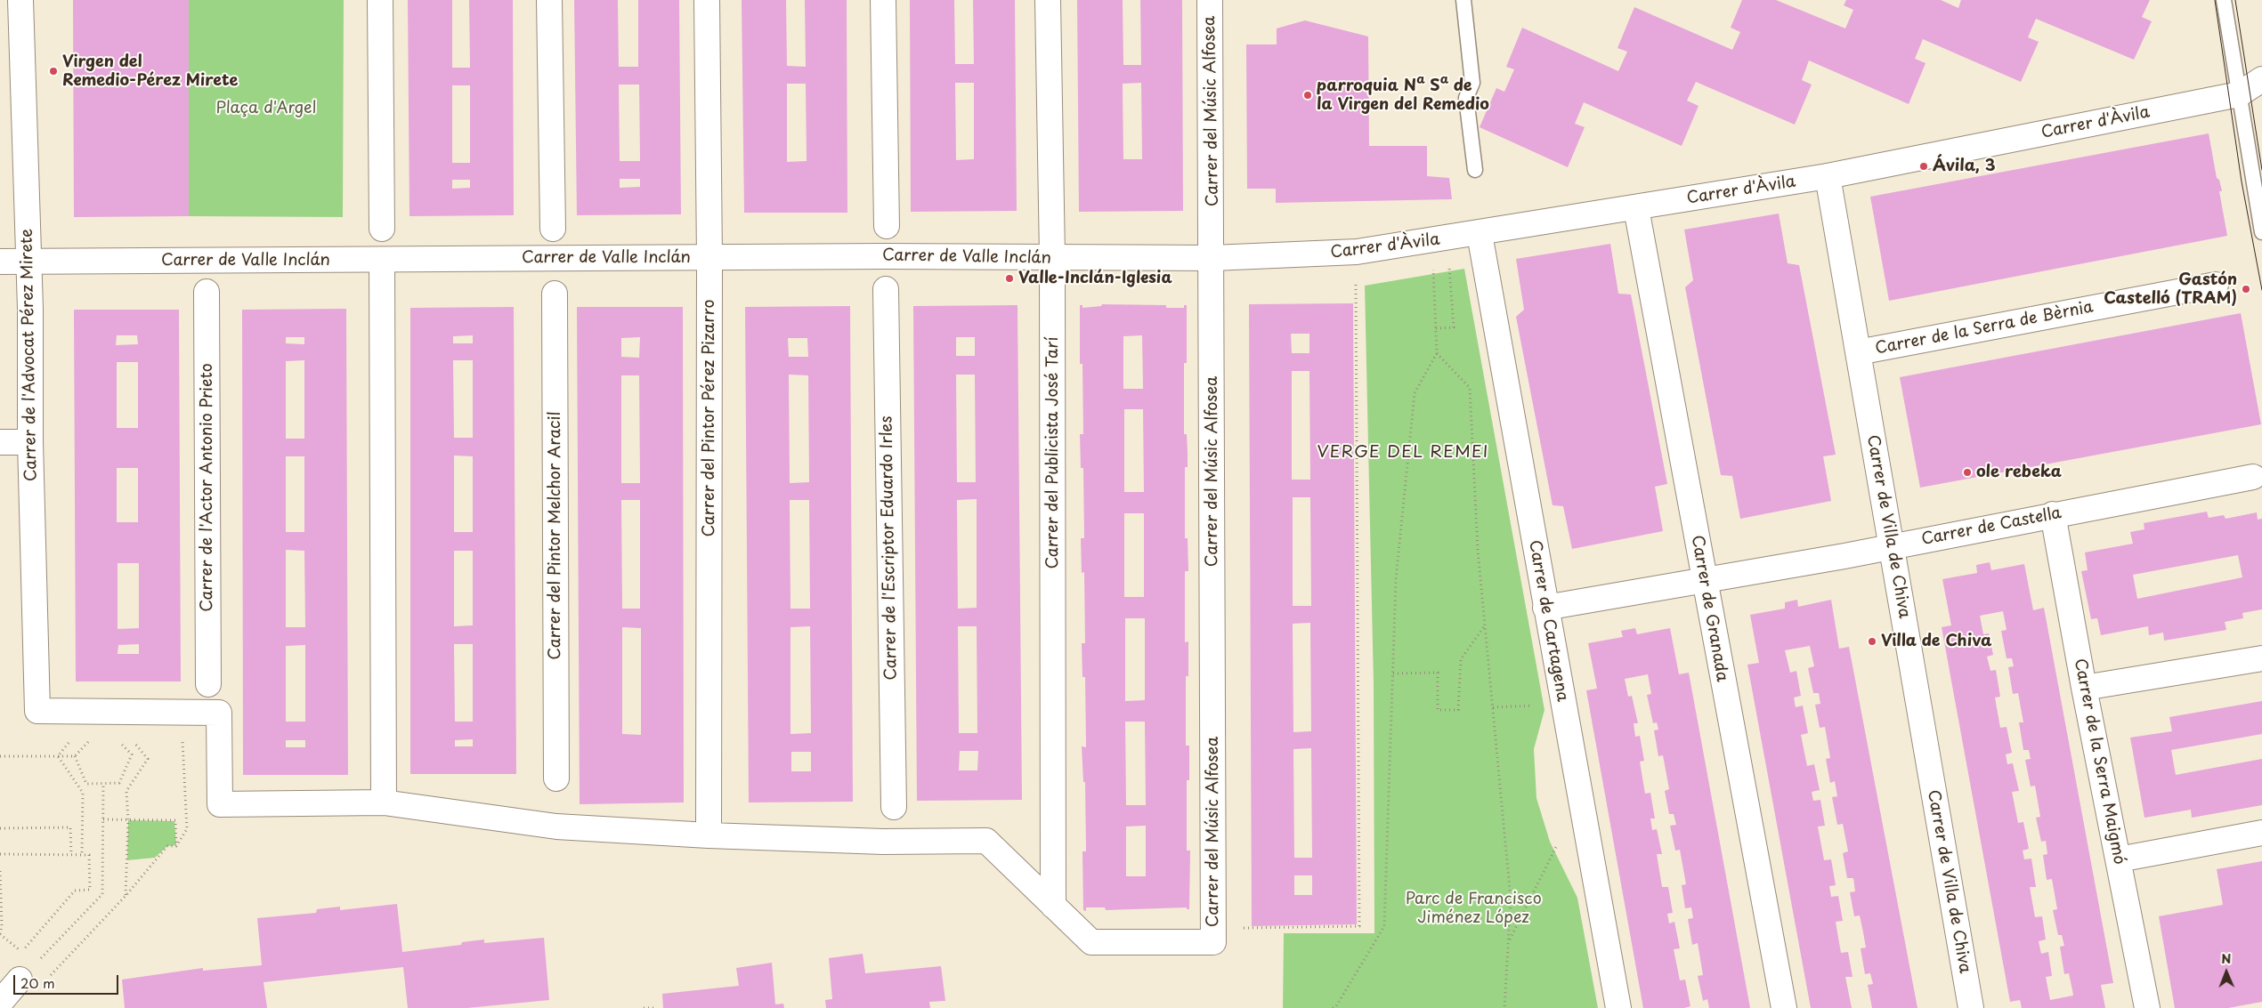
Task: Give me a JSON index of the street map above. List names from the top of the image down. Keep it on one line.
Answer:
{"streets":{"street":["Carrer del Músic Alfosea","Carrer d'Àvila","Carrer de Valle Inclán","Carrer de la Serra de Bèrnia","Carrer de l'Advocat Pérez Mirete","Carrer del Pintor Pérez Pizarro","Carrer del Publicista José Tarí","Carrer de l'Actor Antonio Prieto","Carrer de Villa de Chiva","Carrer de Castella","Carrer del Pintor Melchor Aracil","Carrer de l'Escriptor Eduardo Irles","Carrer de Granada","Carrer de Cartagena","Carrer de la Serra Maigmó"]},"crossings":[["Carrer del Músic Alfosea","Carrer d'Àvila"],["Carrer del Músic Alfosea","Carrer de Valle Inclán"],["Carrer del Músic Alfosea","Carrer del Publicista José Tarí"],["Carrer d'Àvila","Carrer de Valle Inclán"],["Carrer d'Àvila","Carrer de Villa de Chiva"],["Carrer d'Àvila","Carrer de Granada"],["Carrer d'Àvila","Carrer de Cartagena"],["Carrer de Valle Inclán","Carrer de l'Advocat Pérez Mirete"],["Carrer de Valle Inclán","Carrer del Pintor Pérez Pizarro"],["Carrer de Valle Inclán","Carrer del Publicista José Tarí"],["Carrer de la Serra de Bèrnia","Carrer de Villa de Chiva"],["Carrer de Villa de Chiva","Carrer de Castella"],["Carrer de Castella","Carrer de Granada"],["Carrer de Castella","Carrer de Cartagena"],["Carrer de Castella","Carrer de la Serra Maigmó"]],"districts":["VERGE DEL REMEI"],"parks":["Plaça d'Argel","Parc de Francisco Jiménez López"],"places":["Virgen del Remedio-Pérez Mirete","parroquia Nª Sª de la Virgen del Remedio","Ávila, 3","Valle-Inclán-Iglesia","Gastón Castelló (TRAM)","ole rebeka","Villa de Chiva"],"scale_bar":"20 m","north":"top"}
